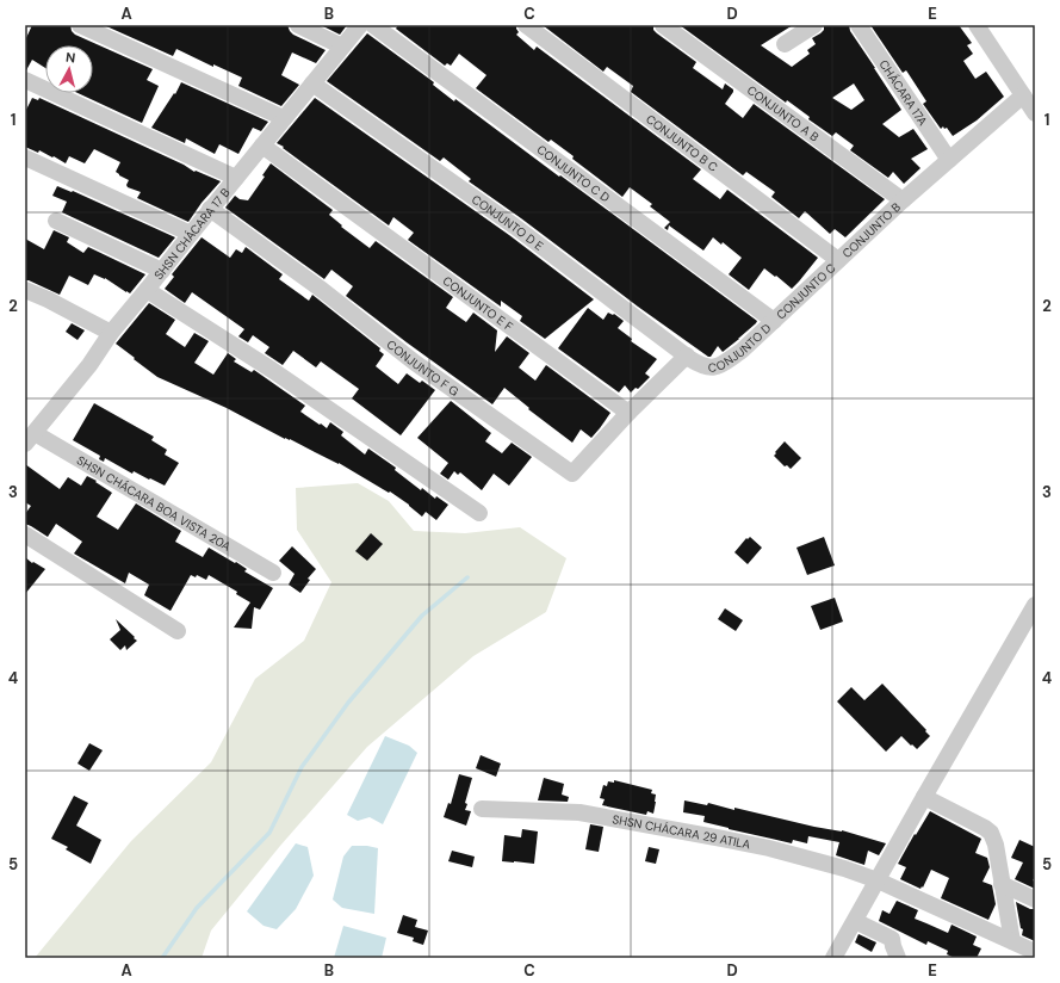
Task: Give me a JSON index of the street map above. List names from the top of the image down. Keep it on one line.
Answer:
{"streets":{"street":["CHÁCARA 17A","CONJUNTO A B","CONJUNTO B C","CONJUNTO C D","CONJUNTO D E","CONJUNTO B","SHSN CHÁCARA 17 B","CONJUNTO C","CONJUNTO E F","CONJUNTO D","CONJUNTO F G","SHSN CHÁCARA BOA VISTA 20A","SHSN CHÁCARA 29 ATILA"]},"crossings":[["CHÁCARA 17A","CONJUNTO B"],["CONJUNTO A B","CONJUNTO B"],["CONJUNTO B C","CONJUNTO B"],["CONJUNTO B C","CONJUNTO C"],["CONJUNTO C D","CONJUNTO C"],["CONJUNTO C D","CONJUNTO D"],["CONJUNTO D E","SHSN CHÁCARA 17 B"],["CONJUNTO D E","CONJUNTO D"],["CONJUNTO B","CONJUNTO C"],["SHSN CHÁCARA 17 B","CONJUNTO E F"],["SHSN CHÁCARA 17 B","CONJUNTO F G"],["SHSN CHÁCARA 17 B","SHSN CHÁCARA BOA VISTA 20A"],["CONJUNTO C","CONJUNTO D"],["CONJUNTO E F","CONJUNTO F G"]],"north":"top","grid":{"columns":["A","B","C","D","E"],"rows":["1","2","3","4","5"]}}
